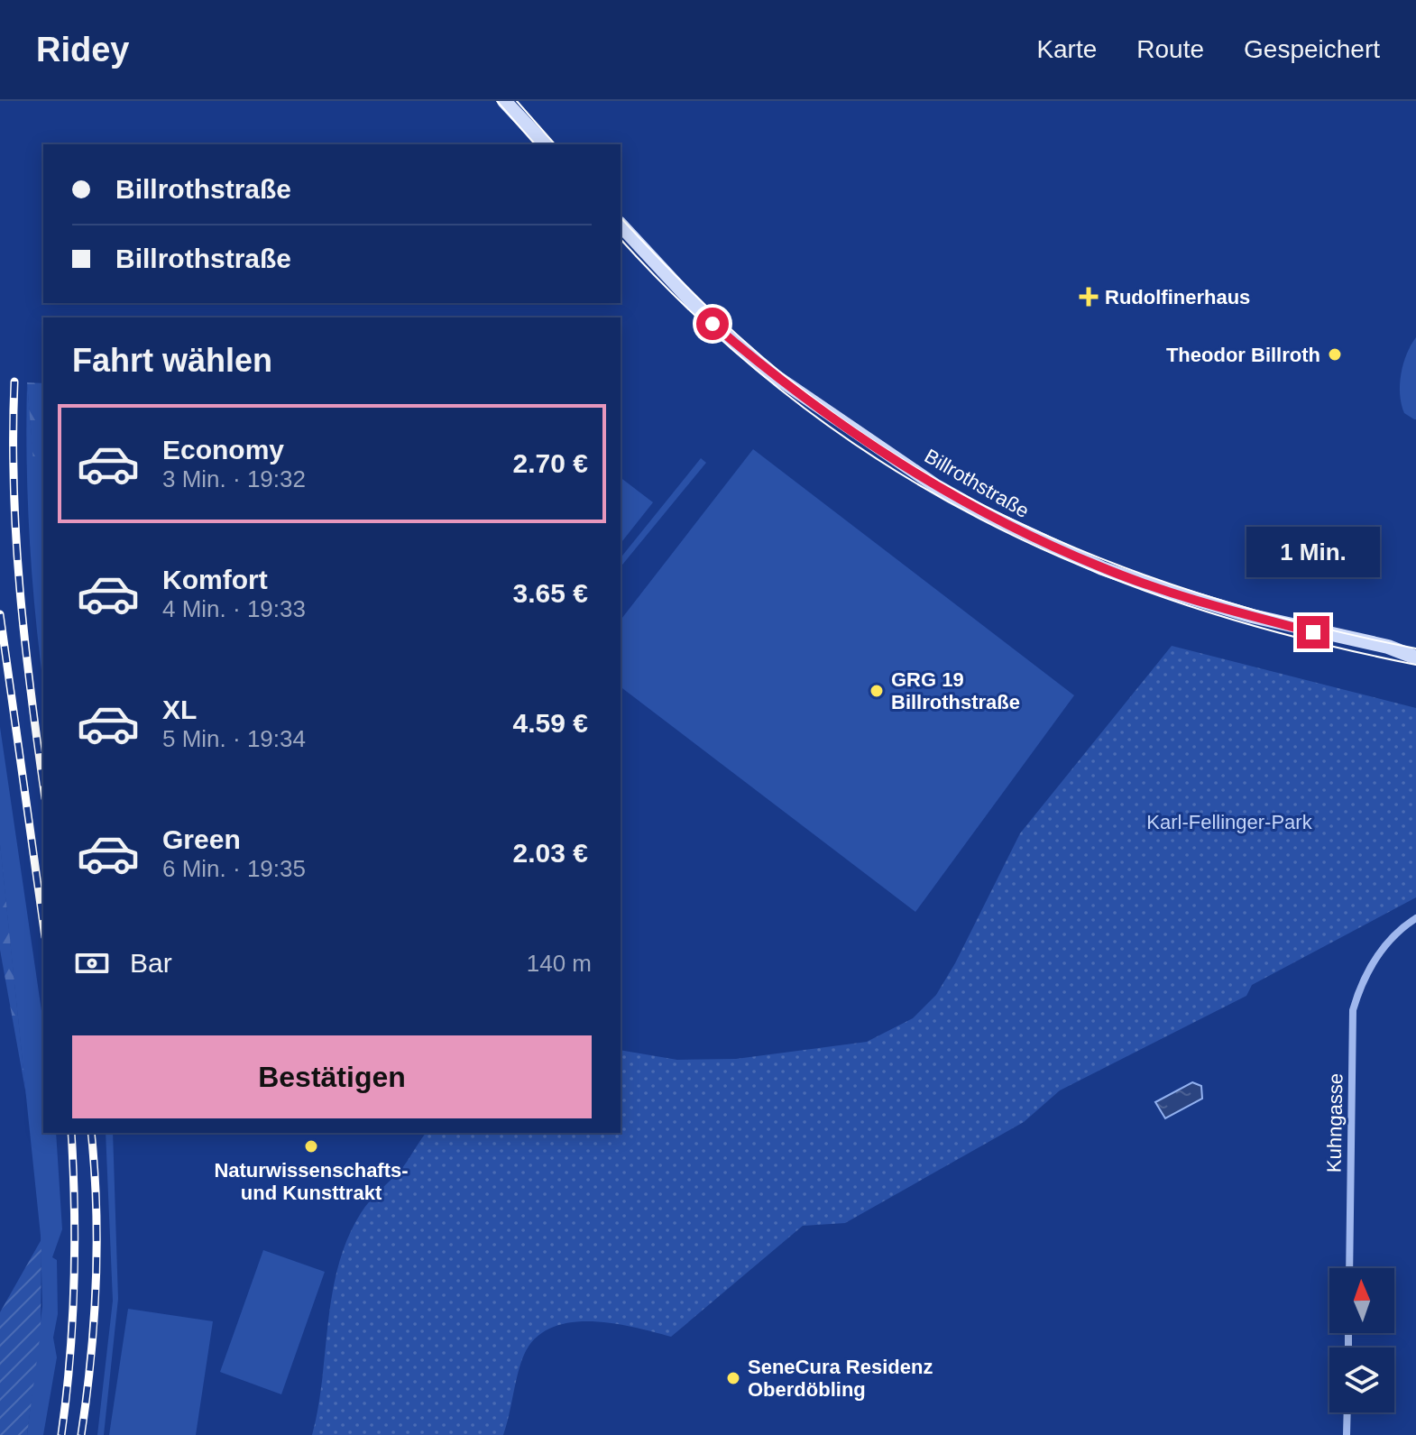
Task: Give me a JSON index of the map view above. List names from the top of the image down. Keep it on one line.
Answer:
{"streets":{"main road":["Billrothstraße"],"street":["Kuhngasse"]},"parks":["Karl-Fellinger-Park"],"places":{"health":["Rudolfinerhaus"],"other":["Theodor Billroth","GRG 19 Billrothstraße","Naturwissenschafts- und Kunsttrakt","SeneCura Residenz Oberdöbling"]},"north":"top","page":{"header":"Ridey","nav":["Karte","Route","Gespeichert"],"banner":["Billrothstraße","Billrothstraße"],"heading":"Fahrt wählen","list":[{"name":"Economy","note":"3 Min. · 19:32","value":"2.70 €"},{"name":"Komfort","note":"4 Min. · 19:33","value":"3.65 €"},{"name":"XL","note":"5 Min. · 19:34","value":"4.59 €"},{"name":"Green","note":"6 Min. · 19:35","value":"2.03 €"}],"bubble":"1 Min.","pay":["Bar","140 m"],"buttons":"Bestätigen"}}
